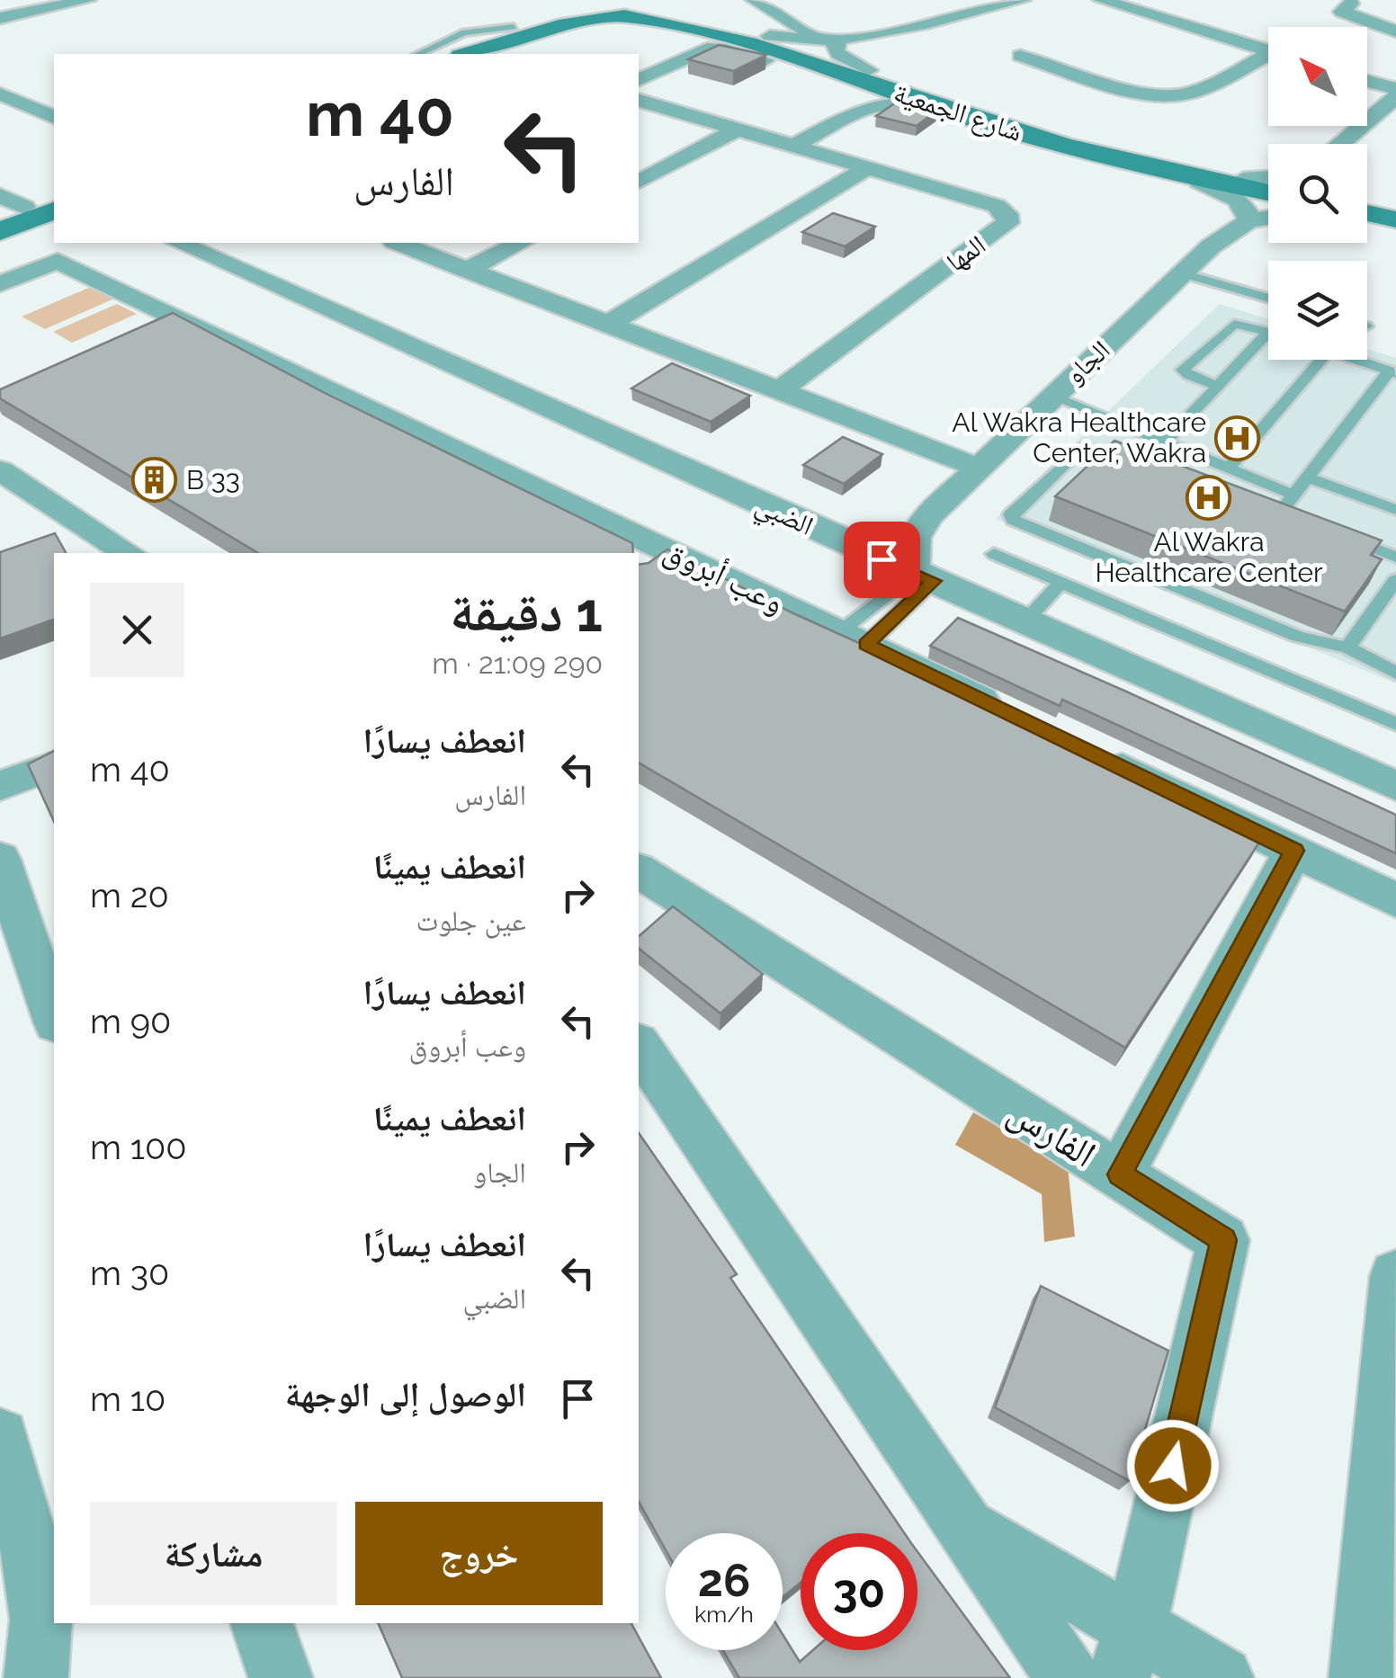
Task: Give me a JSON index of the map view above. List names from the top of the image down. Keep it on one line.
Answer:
{"streets":{"main road":["شارع الجمعية"],"street":["المها","الجاو","الضبي","وعب أبروق","الفارس"]},"crossings":[["الجاو","الضبي"]],"places":{"hospital":["Al Wakra Healthcare Center, Wakra","Al Wakra Healthcare Center"],"building":["B 33"]},"north":"top left","page":{"turn":["40 m","الفارس"],"heading":["1 دقيقة","290 m · 21:09"],"list":[{"name":"انعطف يسارًا","note":"الفارس","value":"40 m"},{"name":"انعطف يمينًا","note":"عين جلوت","value":"20 m"},{"name":"انعطف يسارًا","note":"وعب أبروق","value":"90 m"},{"name":"انعطف يمينًا","note":"الجاو","value":"100 m"},{"name":"انعطف يسارًا","note":"الضبي","value":"30 m"},{"name":"الوصول إلى الوجهة","value":"10 m"}],"buttons":["خروج","مشاركة"],"speed":"26 km/h","limit":"30"}}
